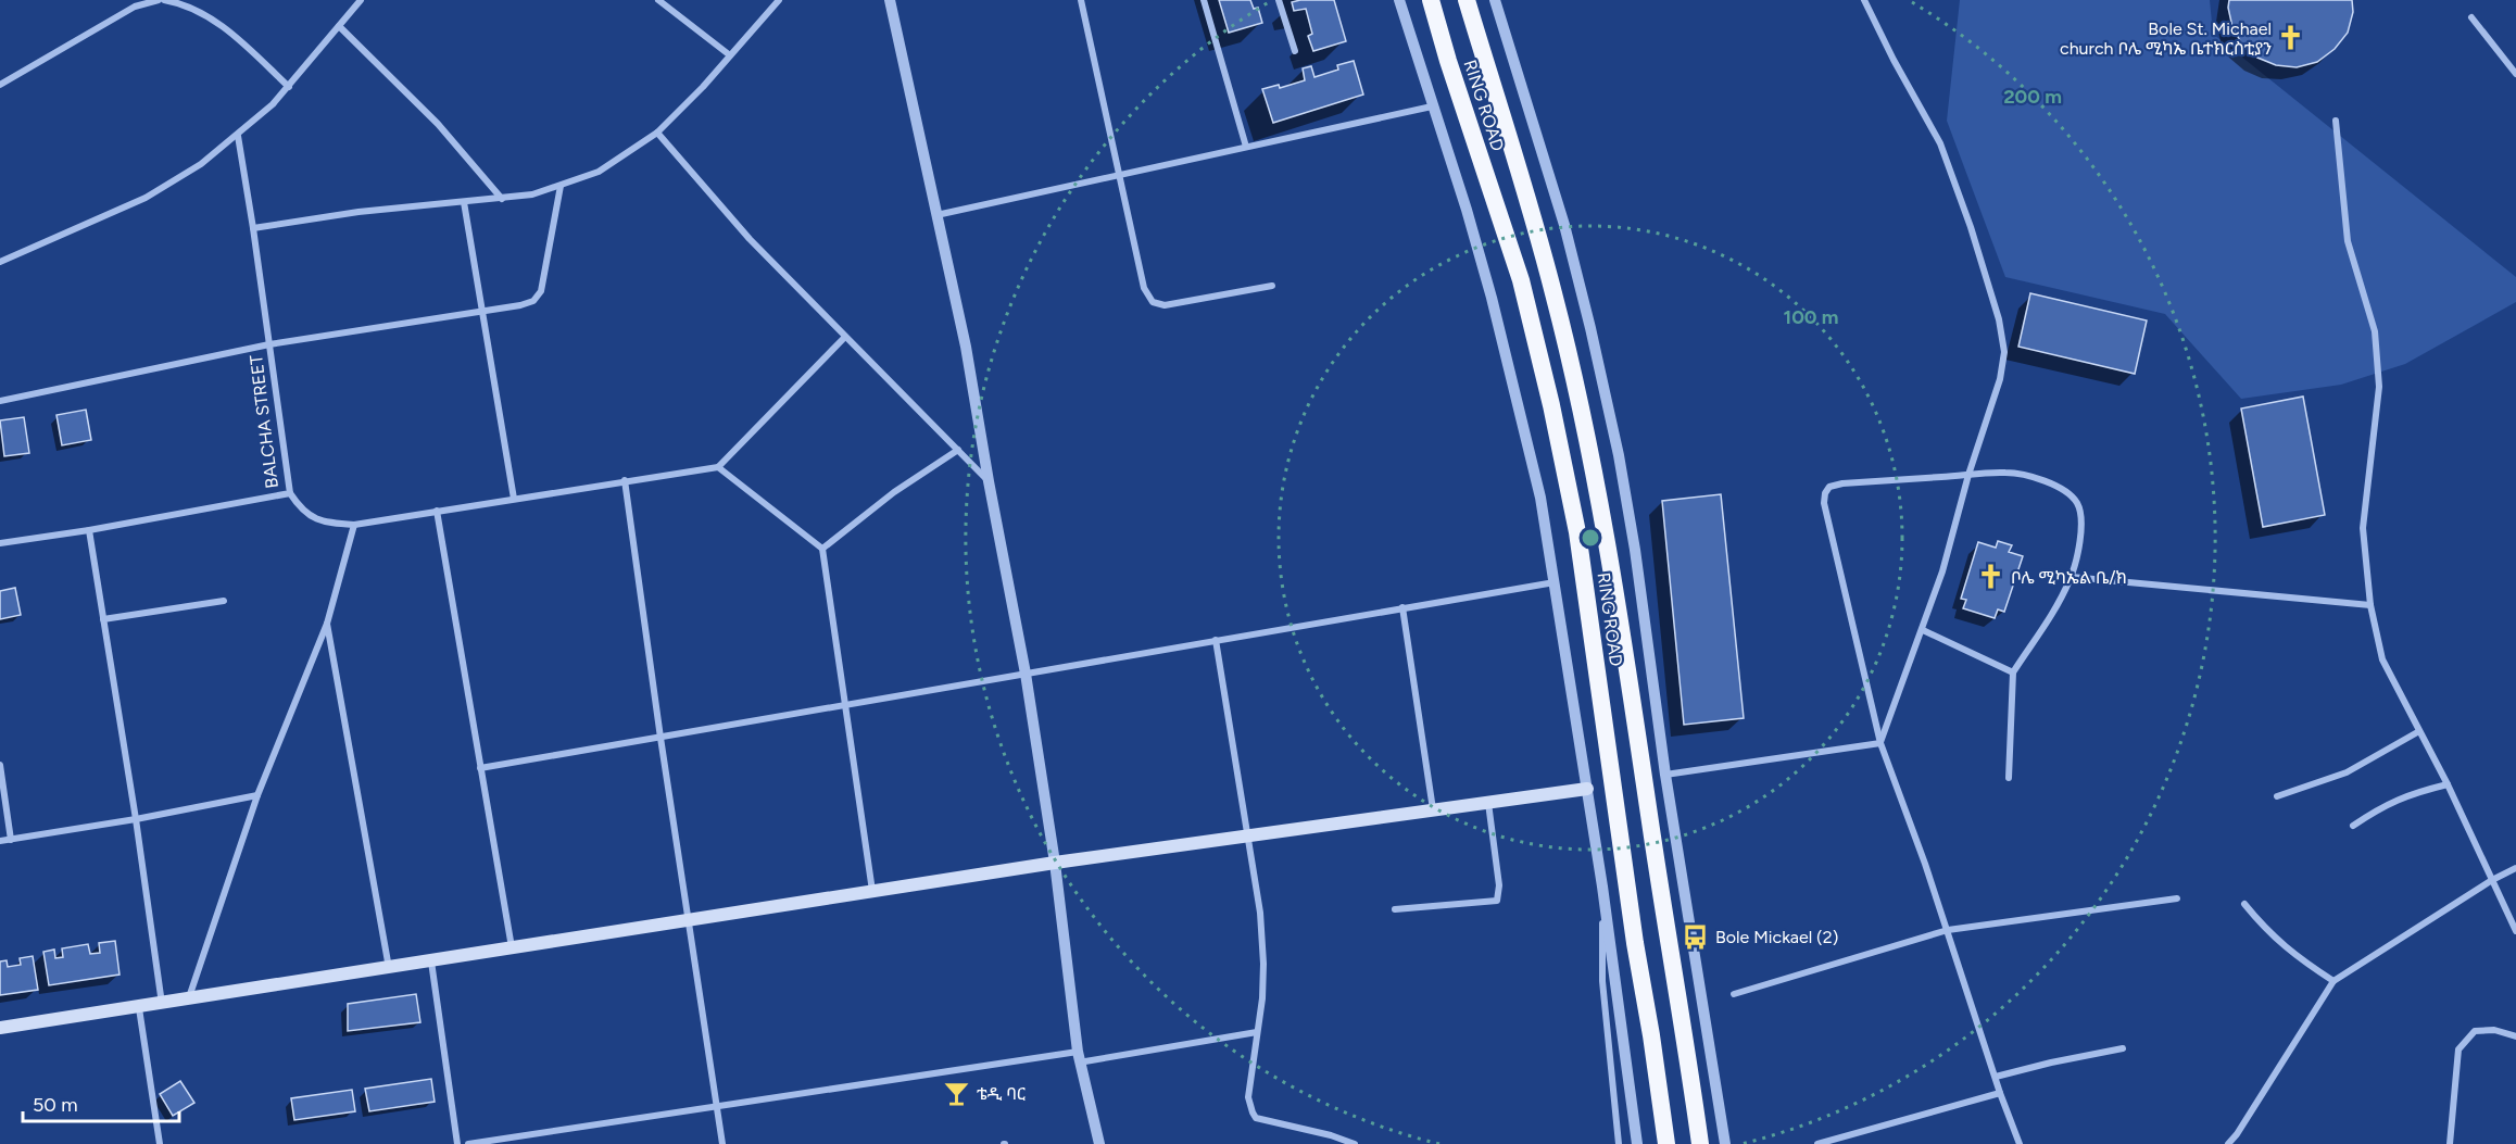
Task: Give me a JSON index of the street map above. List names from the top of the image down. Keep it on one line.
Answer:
{"streets":{"highway":["RING ROAD"],"street":["BALCHA STREET"]},"places":{"church":["Bole St. Michael church ቦሌ ሚካኤ ቤተክርስቲያን","ቦሌ ሚካኤል ቤ/ክ"],"bus stop":["Bole Mickael (2)"],"bar":["ቴዲ ባር"]},"scale_bar":"50 m","rings":["200 m","100 m"]}
